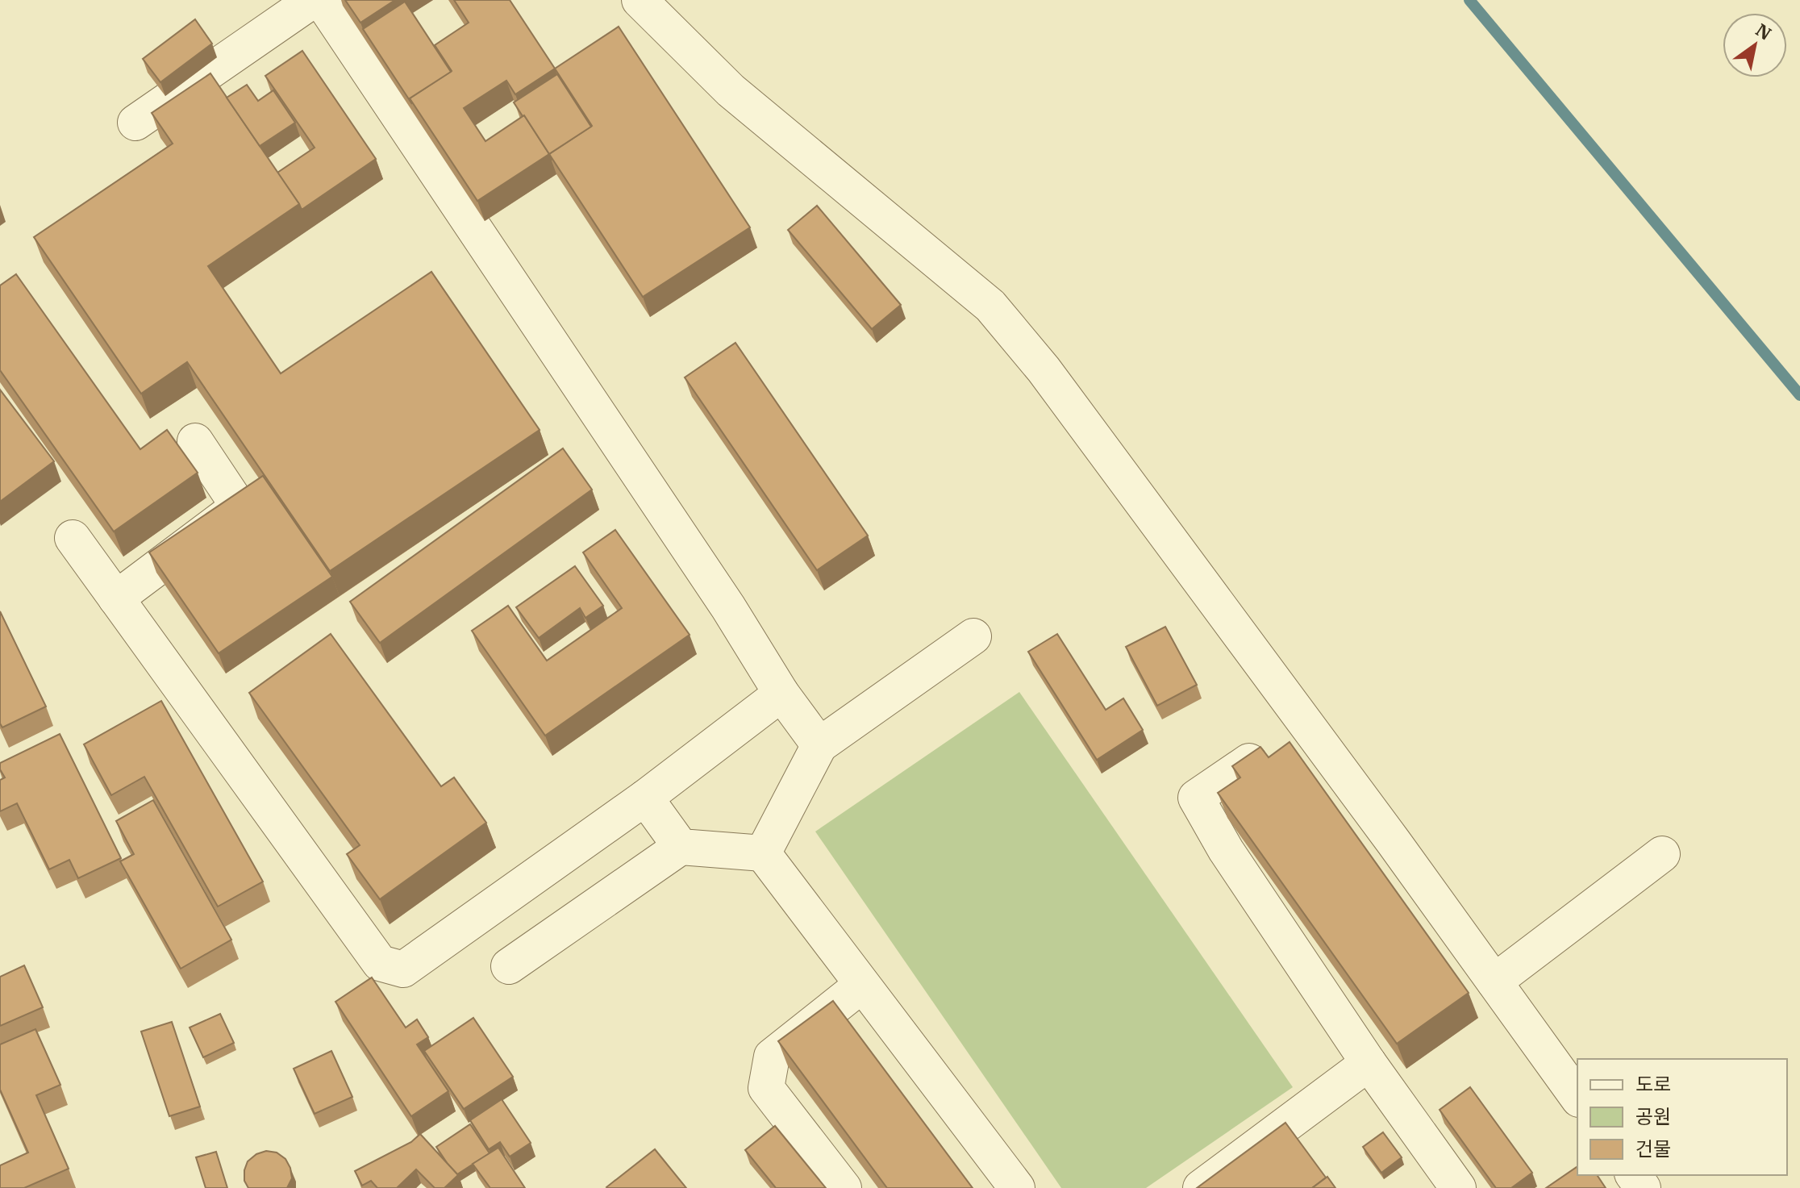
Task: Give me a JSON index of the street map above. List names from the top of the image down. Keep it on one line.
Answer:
{"legend":["도로","공원","건물"],"north":"top right"}
